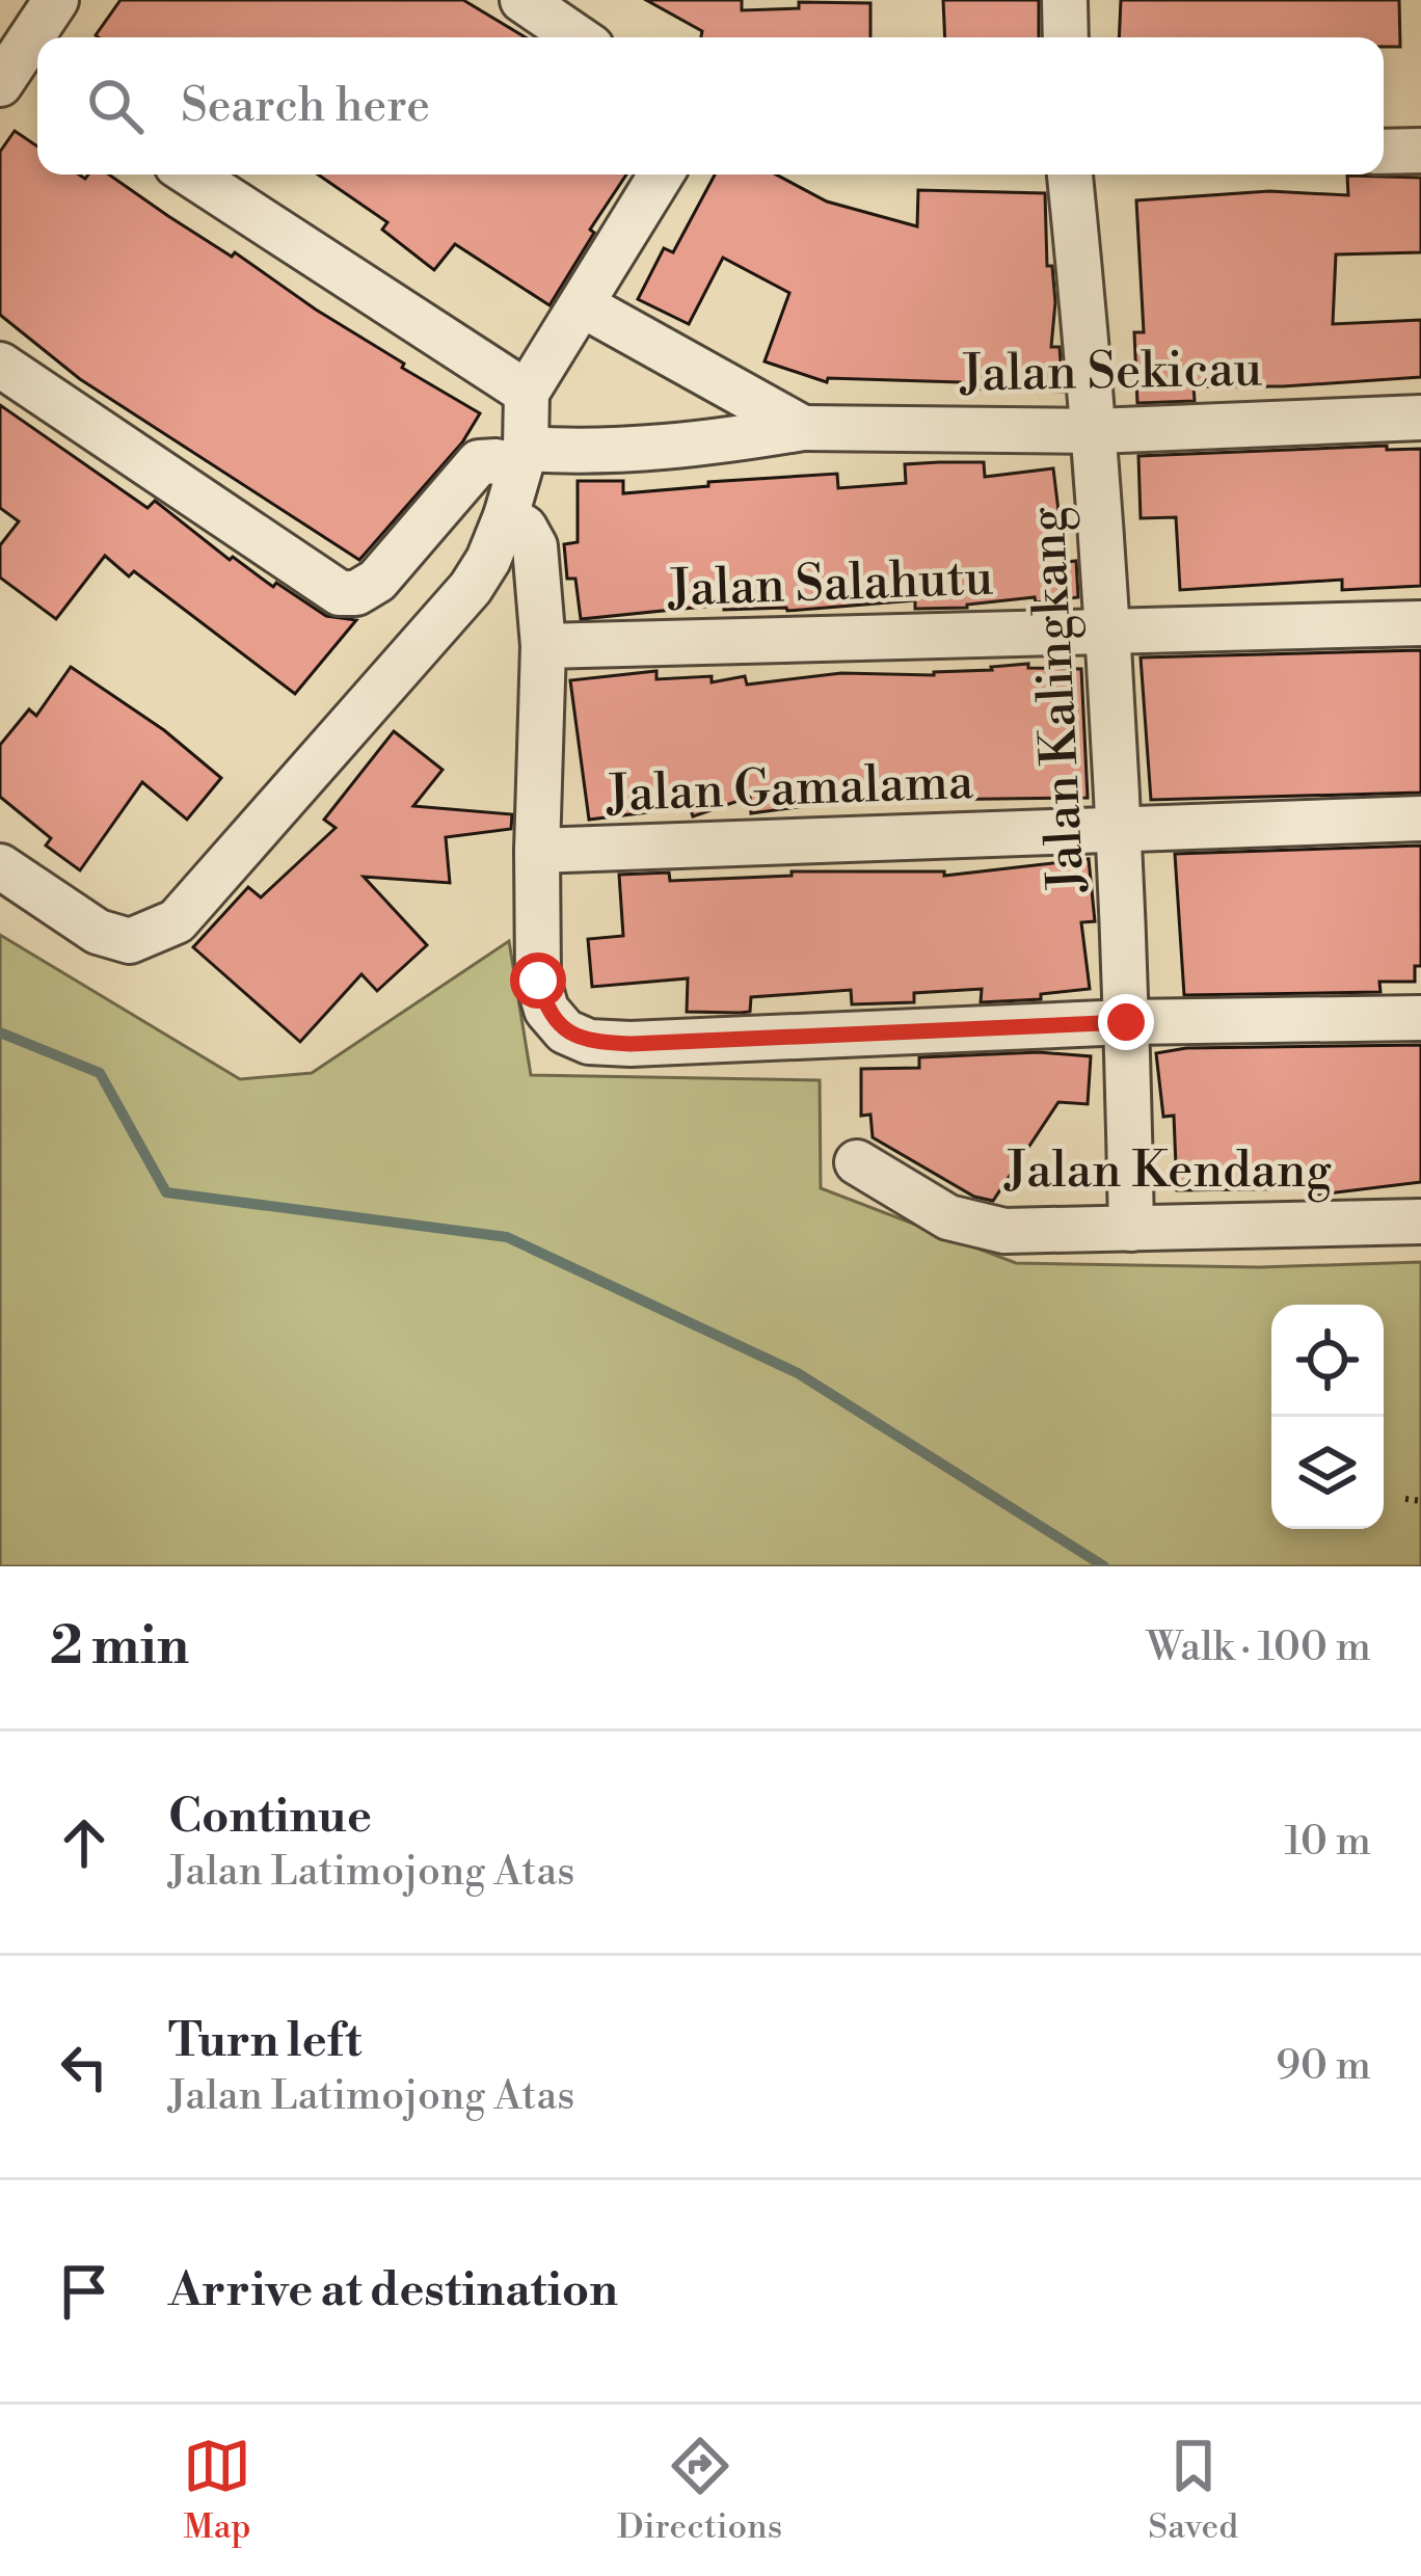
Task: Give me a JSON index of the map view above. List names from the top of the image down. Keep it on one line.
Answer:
{"streets":{"street":["Jalan Sekicau","Jalan Salahutu","Jalan Kalingkang","Jalan Gamalama","Jalan Kendang"]},"crossings":[["Jalan Sekicau","Jalan Kalingkang"],["Jalan Salahutu","Jalan Kalingkang"],["Jalan Kalingkang","Jalan Gamalama"],["Jalan Kalingkang","Jalan Kendang"]],"page":{"search":"Search here","heading":["2 min","Walk · 100 m"],"list":[["Continue","Jalan Latimojong Atas","10 m"],["Turn left","Jalan Latimojong Atas","90 m"],"Arrive at destination"],"nav":["Map","Directions","Saved"]}}
